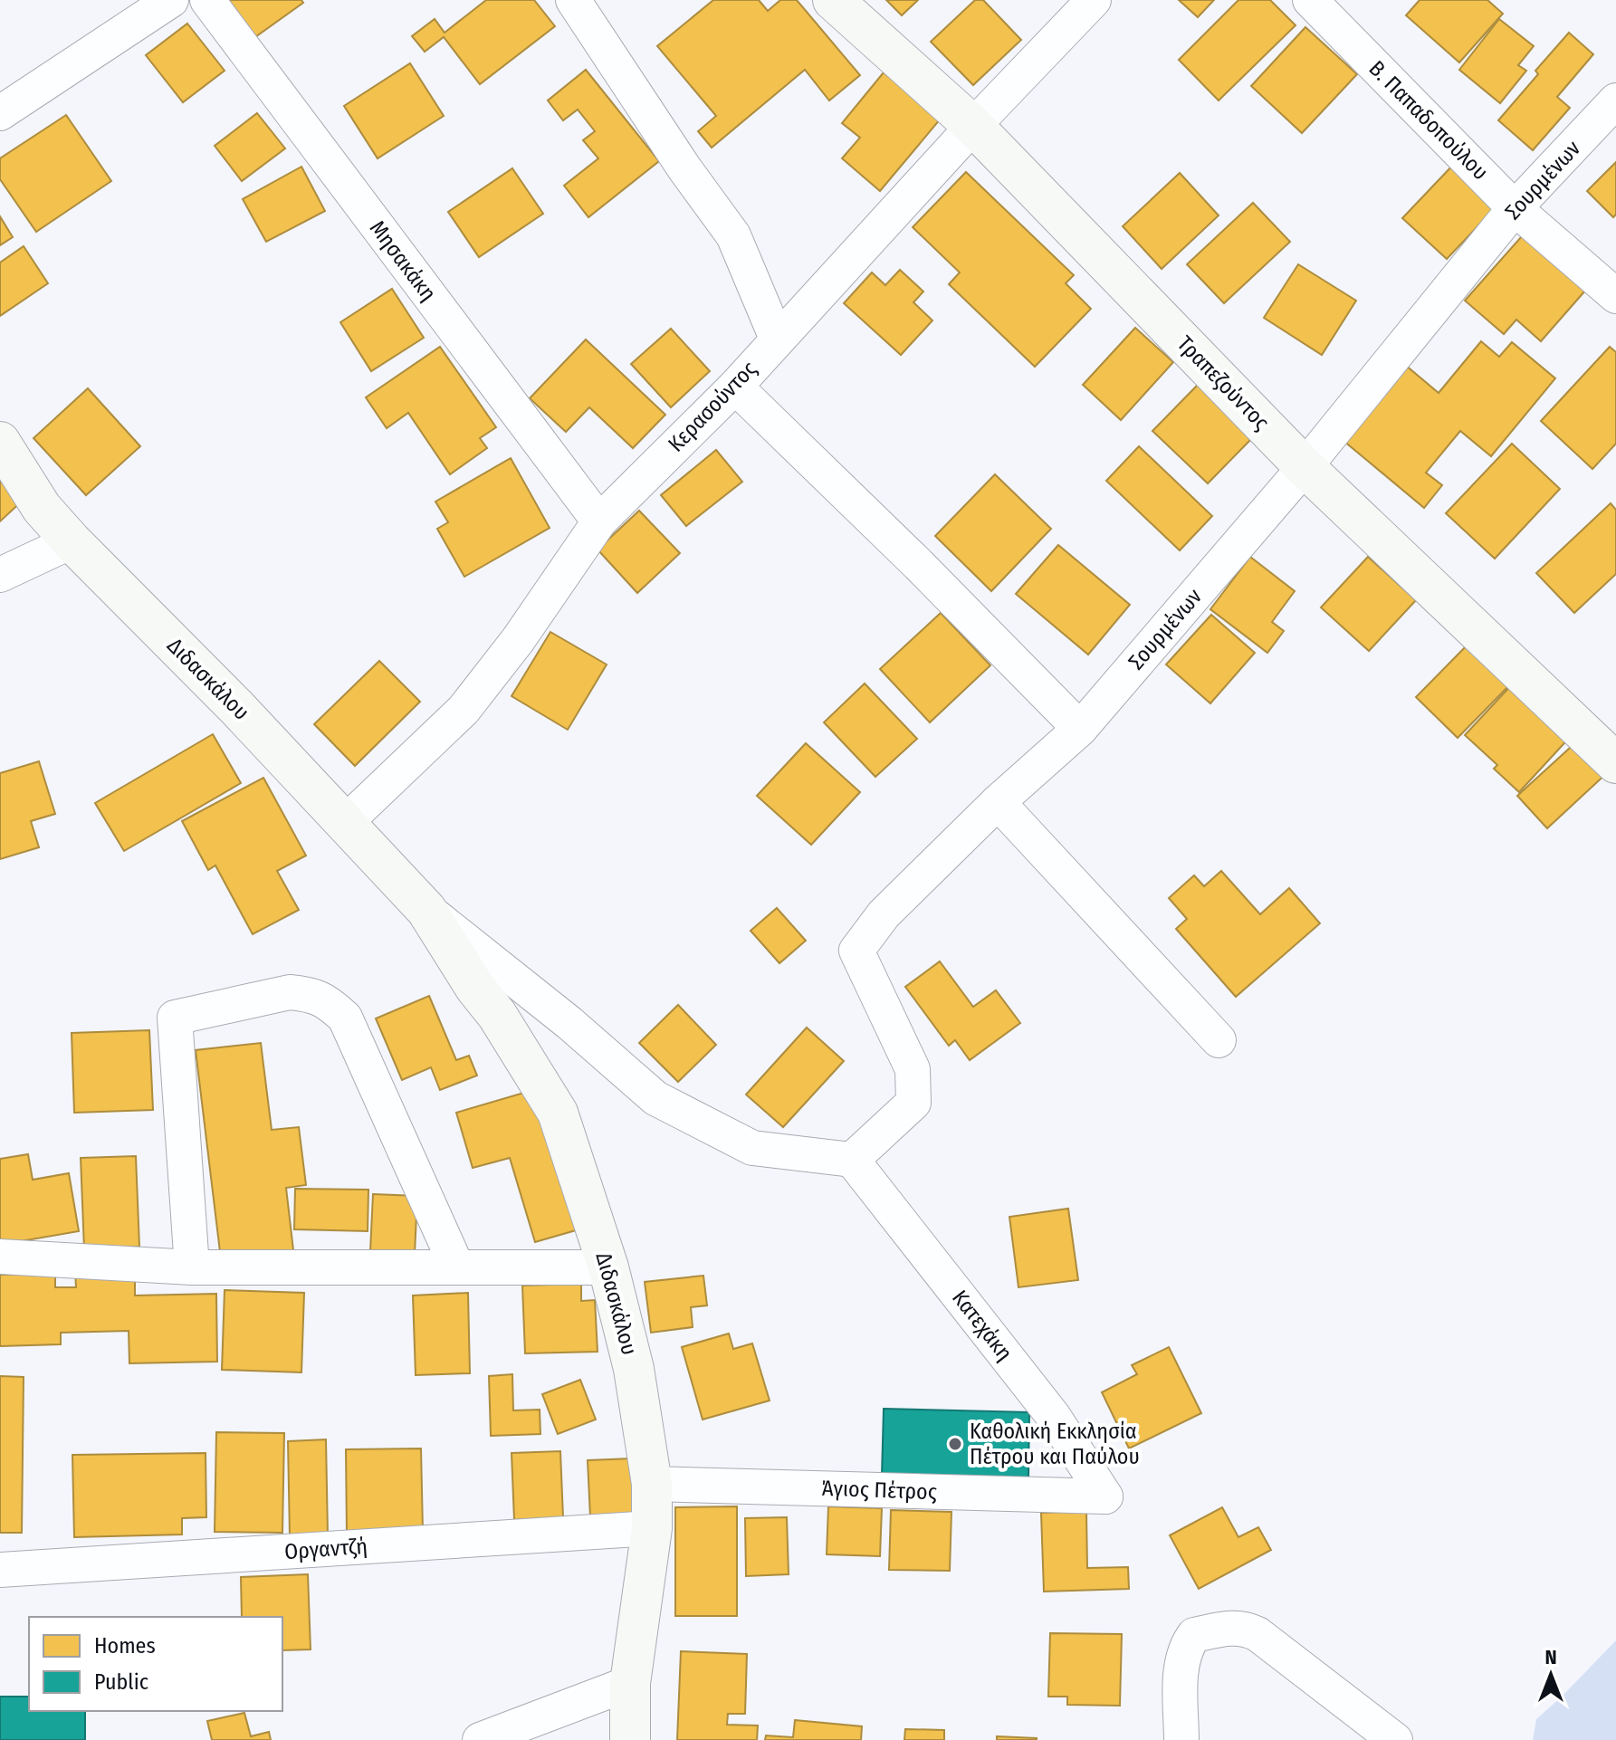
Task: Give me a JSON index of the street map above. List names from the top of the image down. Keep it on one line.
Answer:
{"streets":{"street":["B. Παπαδοπούλου","Σουρμένων","Μησακάκη","Τραπεζούντος","Κερασούντος","Διδασκάλου","Κατεχάκη","Άγιος Πέτρος","Οργαντζή"]},"crossings":[["B. Παπαδοπούλου","Σουρμένων"],["Σουρμένων","Τραπεζούντος"],["Σουρμένων","Διδασκάλου"],["Σουρμένων","Κατεχάκη"],["Μησακάκη","Κερασούντος"],["Τραπεζούντος","Κερασούντος"],["Κερασούντος","Διδασκάλου"],["Διδασκάλου","Κατεχάκη"],["Διδασκάλου","Άγιος Πέτρος"],["Διδασκάλου","Οργαντζή"],["Κατεχάκη","Άγιος Πέτρος"]],"places":["Καθολική Εκκλησία Πέτρου και Παύλου"],"legend":["Homes","Public"],"north":"top"}
